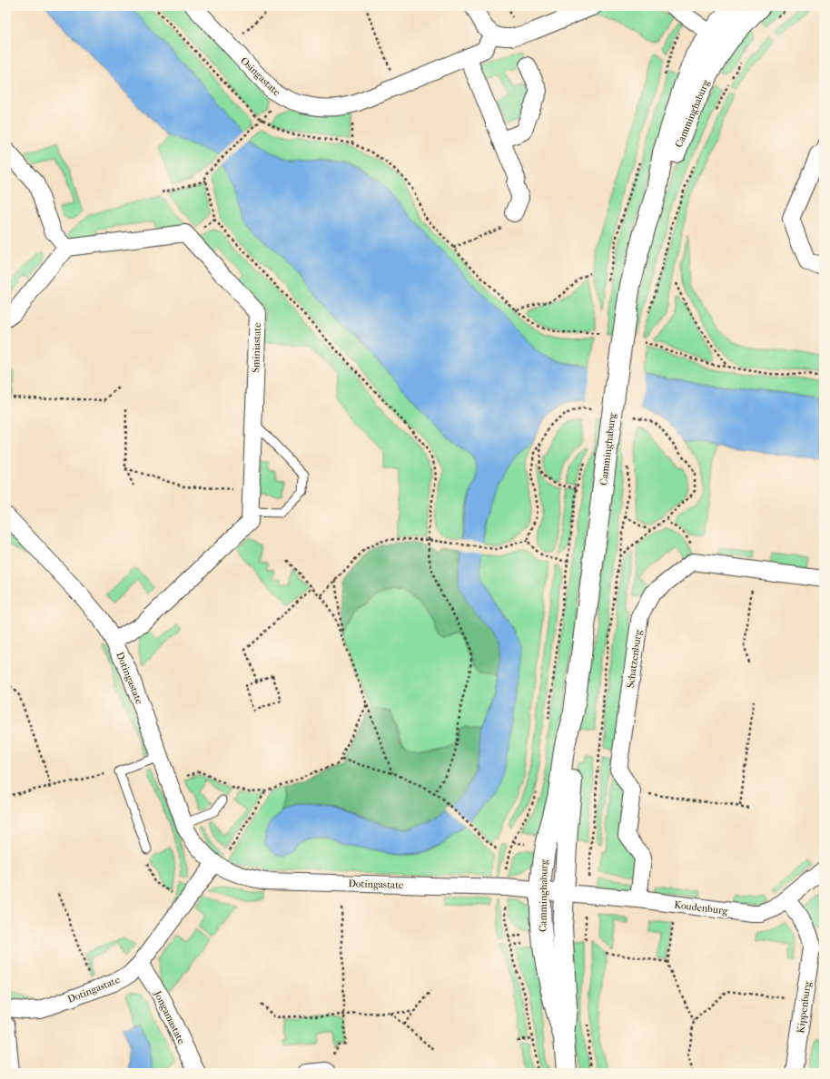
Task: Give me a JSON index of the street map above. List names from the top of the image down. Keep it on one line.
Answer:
{"streets":{"street":["Osingastate","Camminghaburg","Sminiastate","Schatzenburg","Dotingastate","Koudenburg","Kippenburg","Jongamastate"]},"crossings":[["Camminghaburg","Dotingastate"],["Camminghaburg","Koudenburg"],["Sminiastate","Dotingastate"],["Dotingastate","Koudenburg"],["Dotingastate","Jongamastate"],["Koudenburg","Kippenburg"]]}
